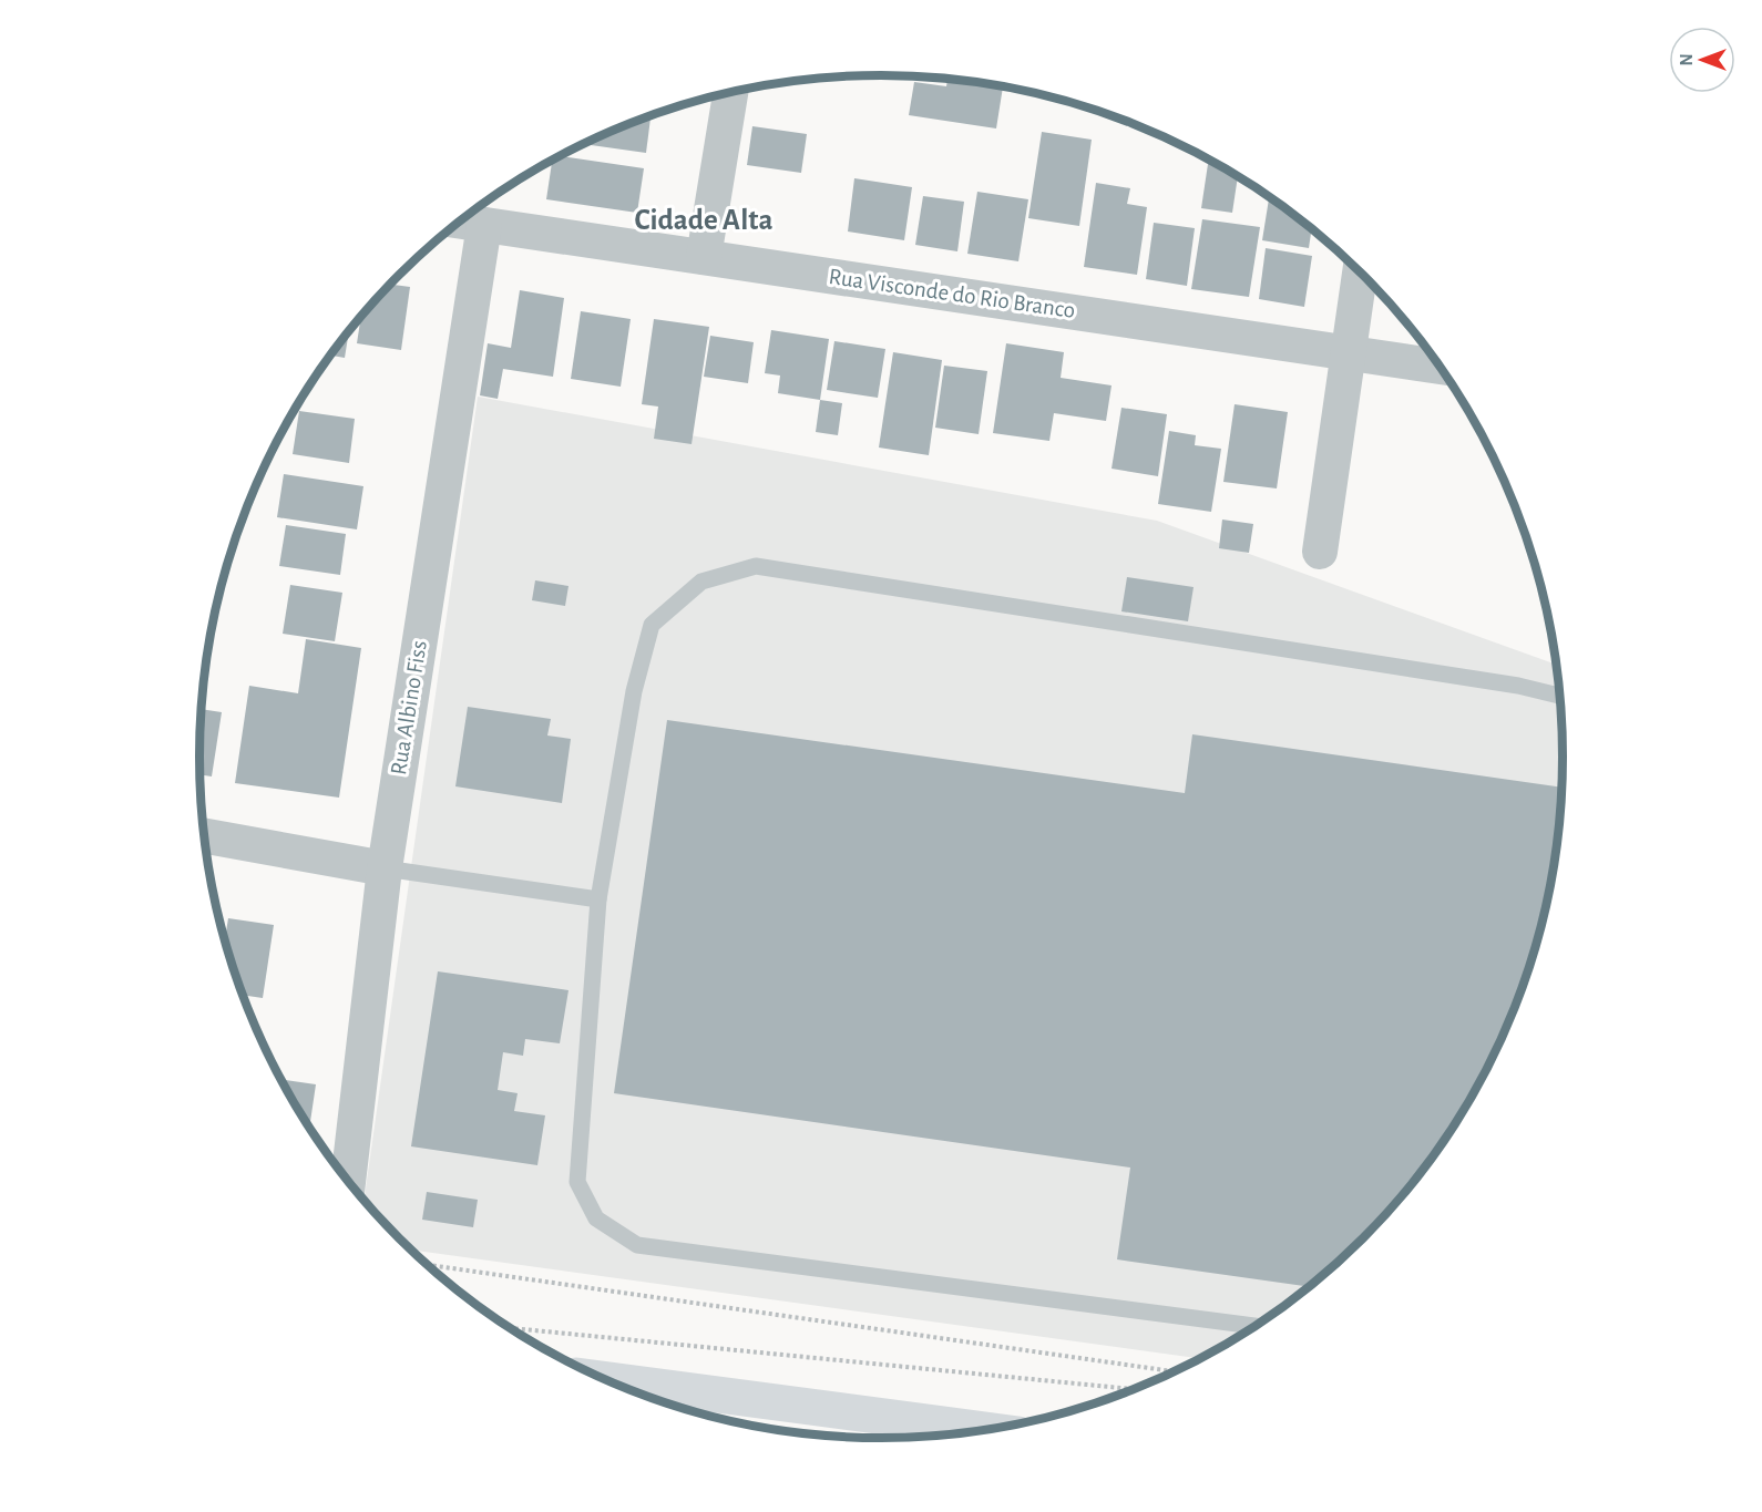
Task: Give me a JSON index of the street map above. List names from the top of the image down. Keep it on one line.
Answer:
{"streets":{"street":["Rua Visconde do Rio Branco","Rua Albino Fiss"]},"crossings":[["Rua Visconde do Rio Branco","Rua Albino Fiss"]],"districts":["Cidade Alta"],"north":"left"}
